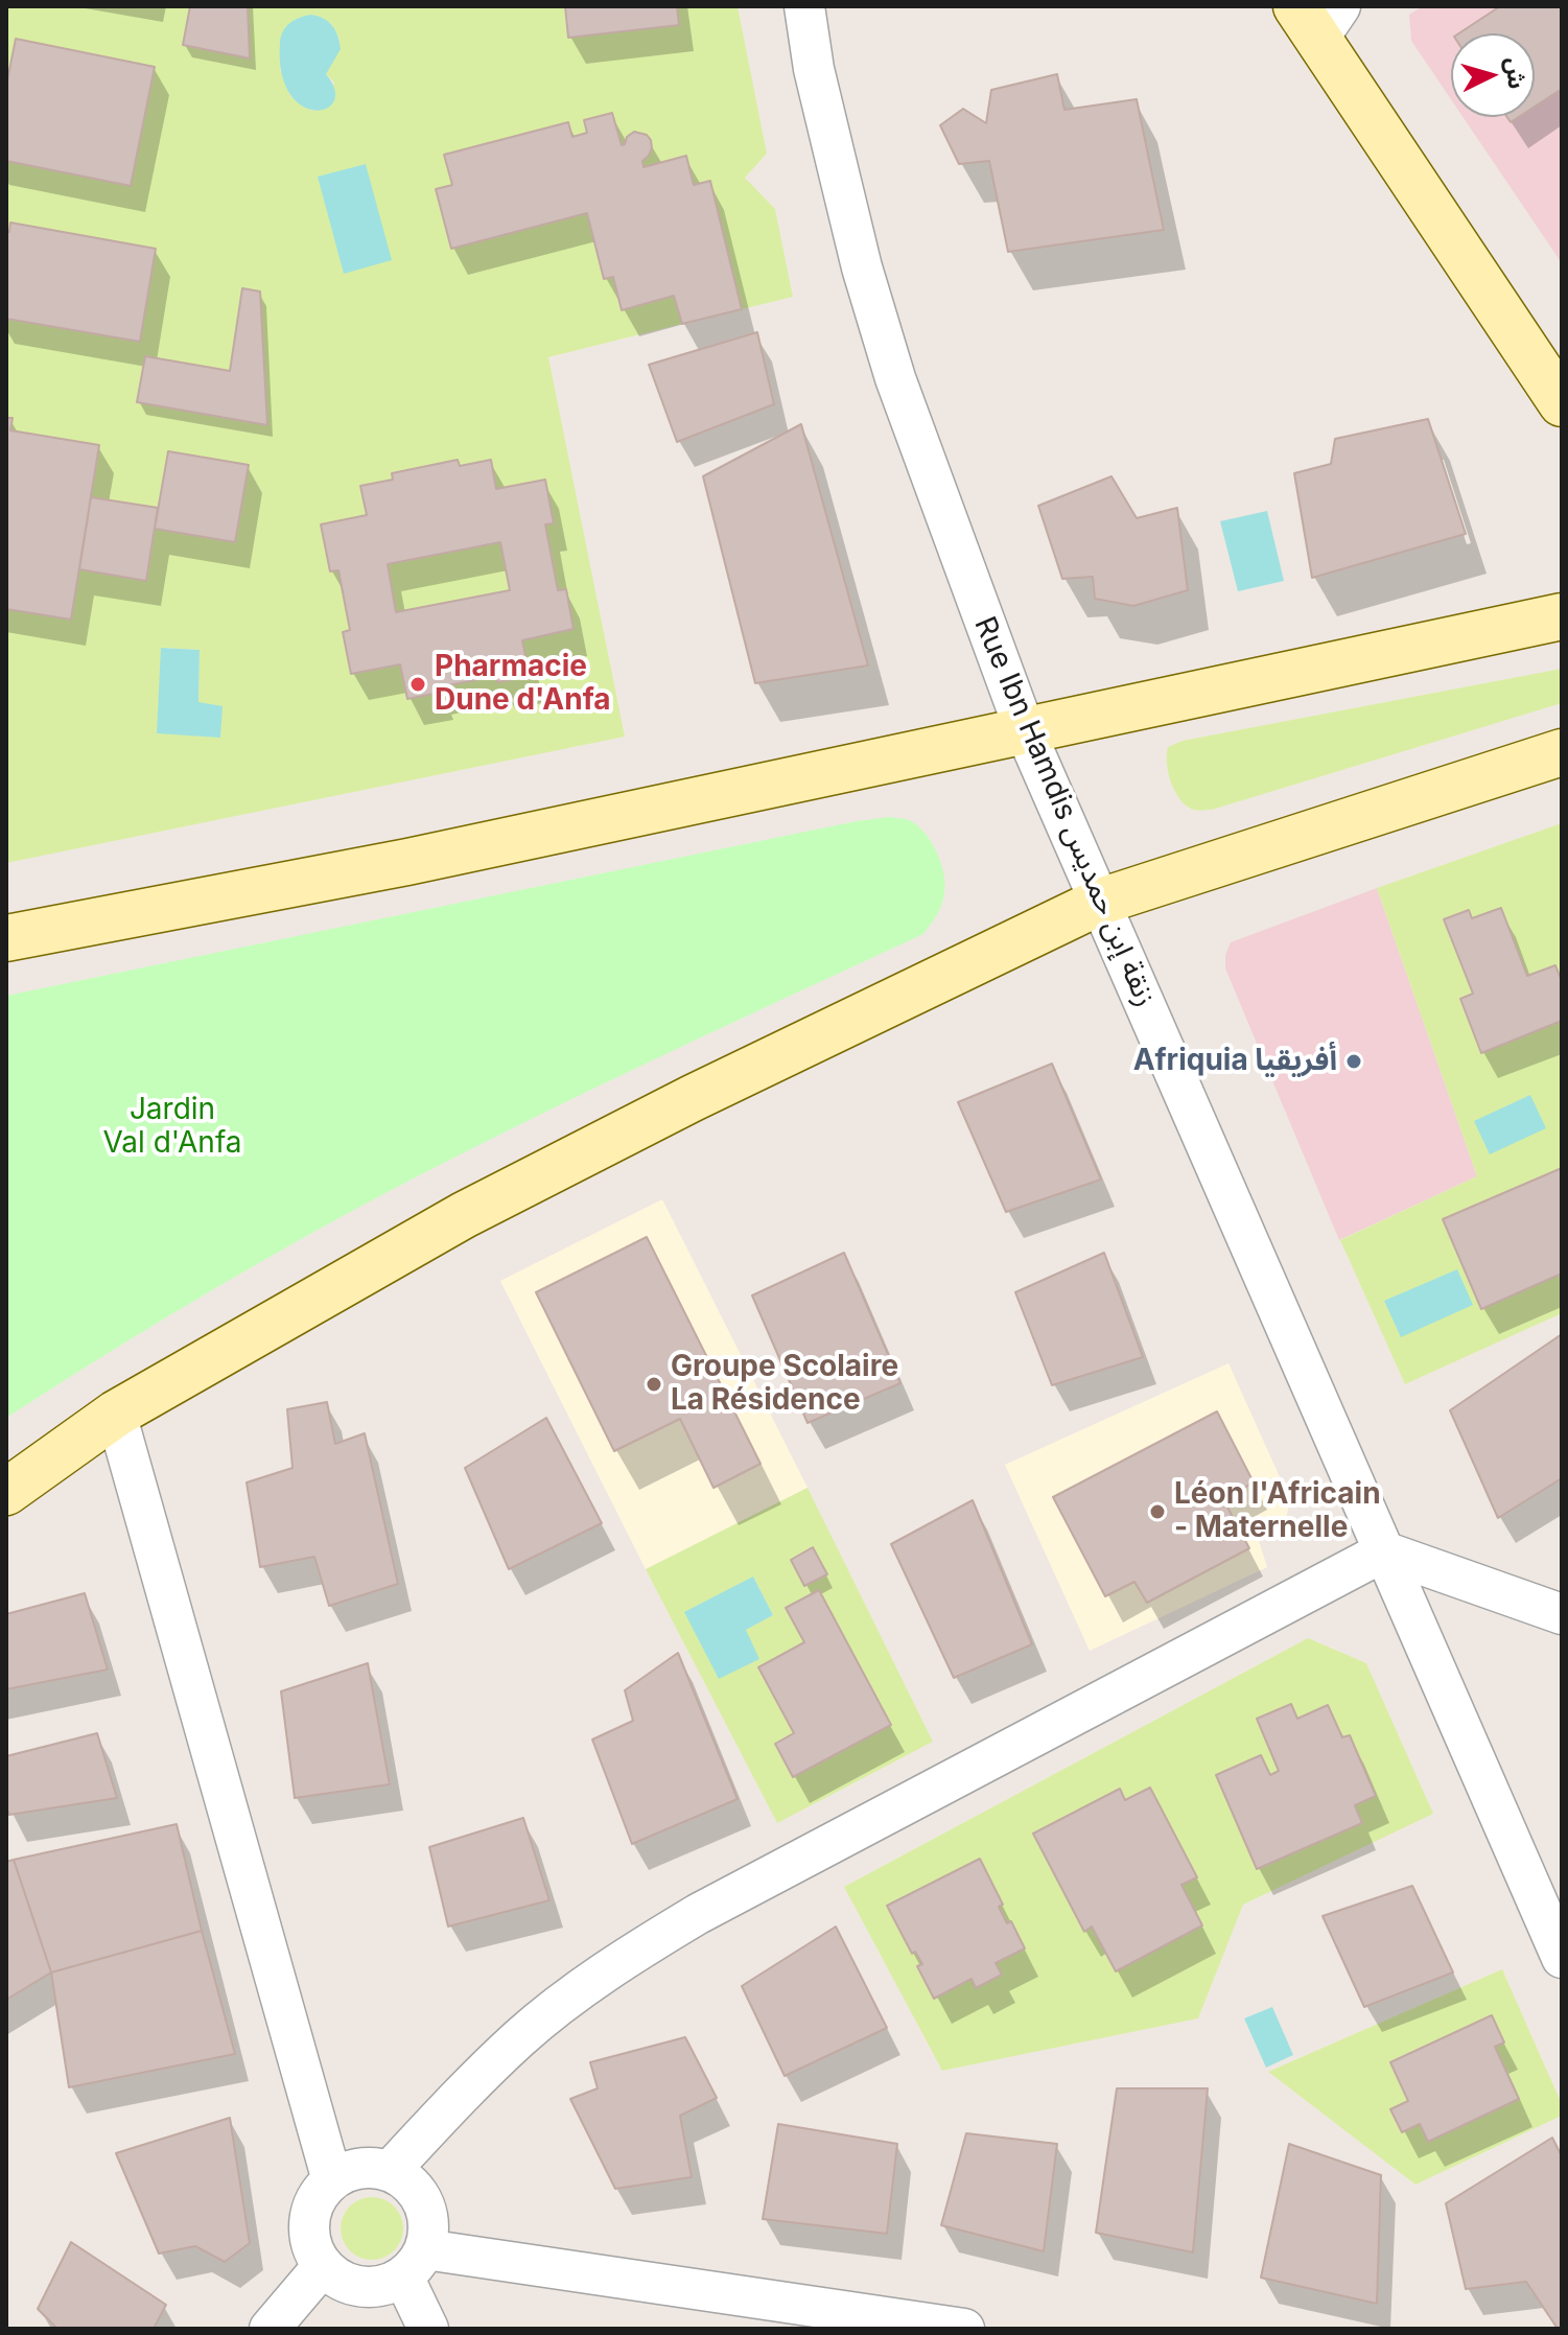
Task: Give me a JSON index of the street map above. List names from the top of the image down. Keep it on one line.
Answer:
{"streets":{"street":["Rue Ibn Hamdis زنقة إبن حمديس"]},"parks":["Jardin Val d'Anfa"],"places":["Pharmacie Dune d'Anfa","Afriquia أفريقيا","Groupe Scolaire La Résidence","Léon l'Africain - Maternelle"],"north":"right"}
